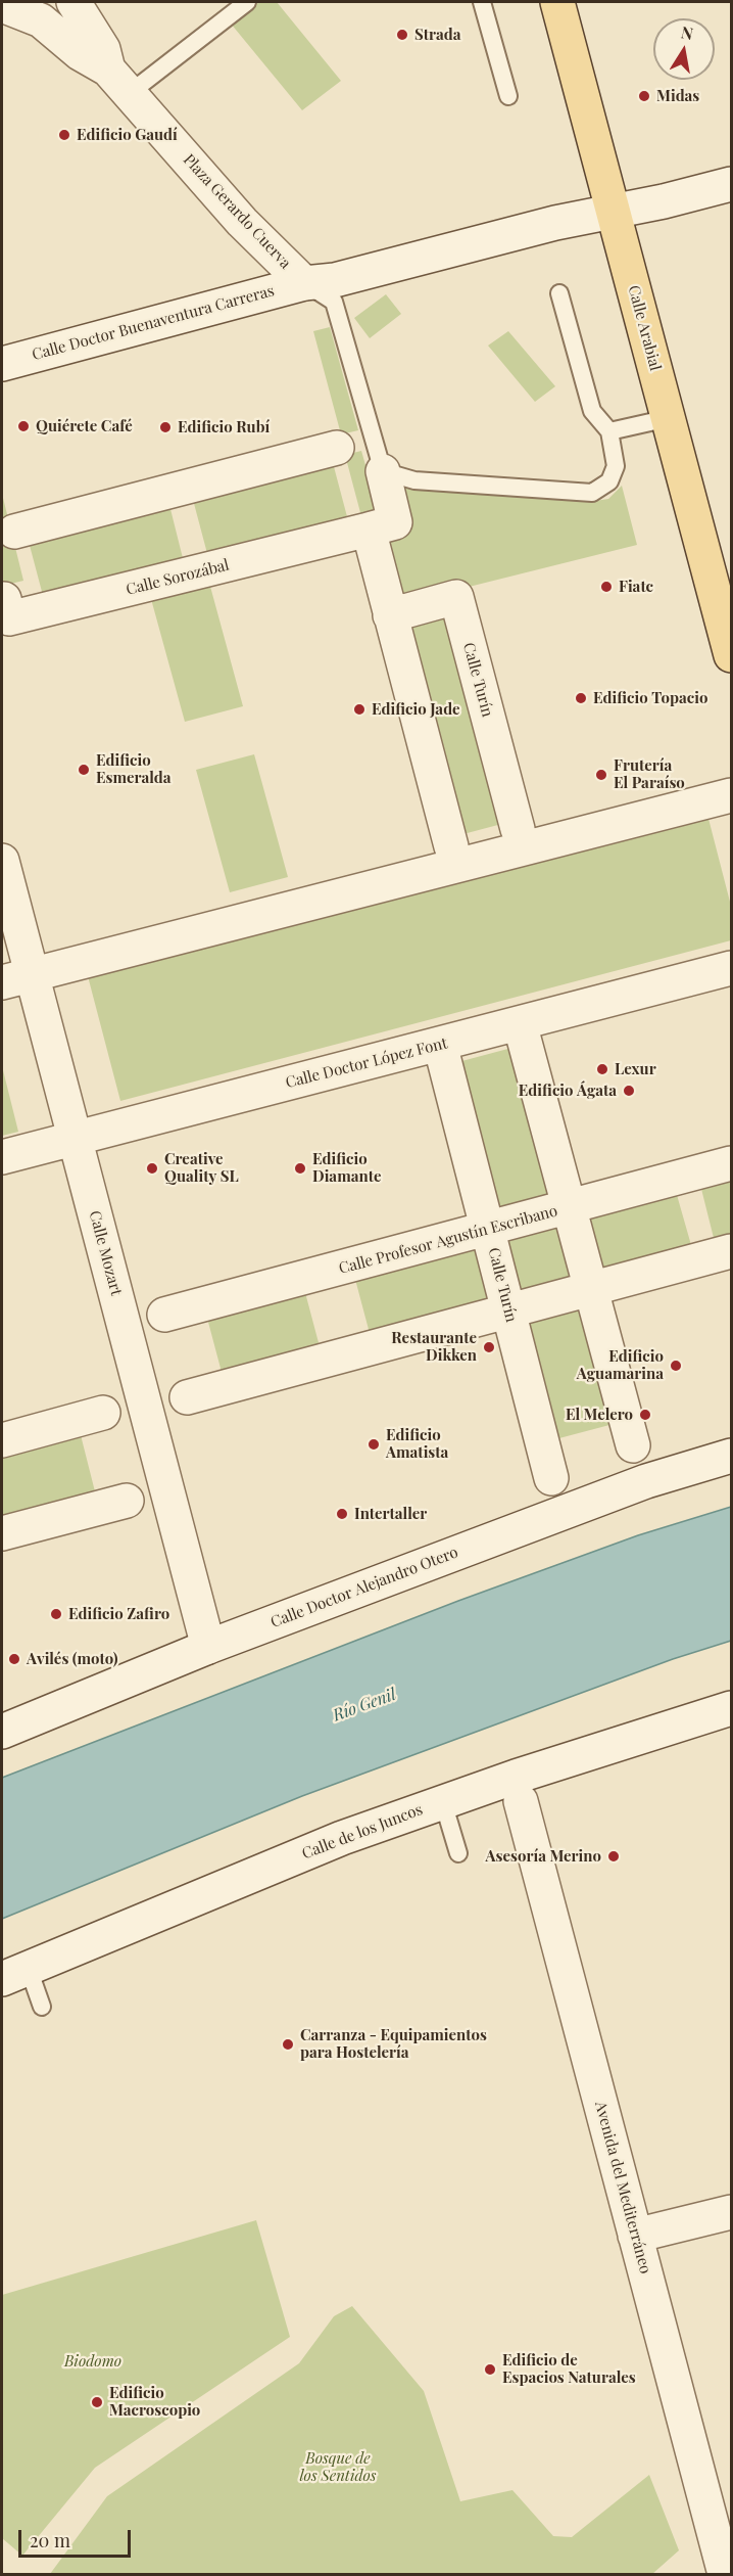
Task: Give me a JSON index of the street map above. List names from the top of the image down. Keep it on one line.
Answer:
{"streets":{"main road":["Calle Arabial"],"street":["Plaza Gerardo Cuerva","Calle Doctor Buenaventura Carreras","Calle Sorozábal","Calle Turín","Calle Doctor López Font","Calle Profesor Agustín Escribano","Calle Mozart","Calle Doctor Alejandro Otero","Calle de los Juncos","Avenida del Mediterráneo"]},"crossings":[["Plaza Gerardo Cuerva","Calle Doctor Buenaventura Carreras"],["Calle Turín","Calle Profesor Agustín Escribano"],["Calle Doctor López Font","Calle Mozart"],["Calle Mozart","Calle Doctor Alejandro Otero"]],"water":["Río Genil"],"parks":["Biodomo","Bosque de los Sentidos"],"places":["Strada","Midas","Edificio Gaudí","Quiérete Café","Edificio Rubí","Fiatc","Edificio Topacio","Edificio Jade","Edificio Esmeralda","Frutería El Paraíso","Lexur","Edificio Ágata","Creative Quality SL","Edificio Diamante","Restaurante Dikken","Edificio Aguamarina","El Melero","Edificio Amatista","Intertaller","Edificio Zafiro","Avilés (moto)","Asesoría Merino","Carranza - Equipamientos para Hostelería","Edificio de Espacios Naturales","Edificio Macroscopio"],"scale_bar":"20 m","north":"top"}
